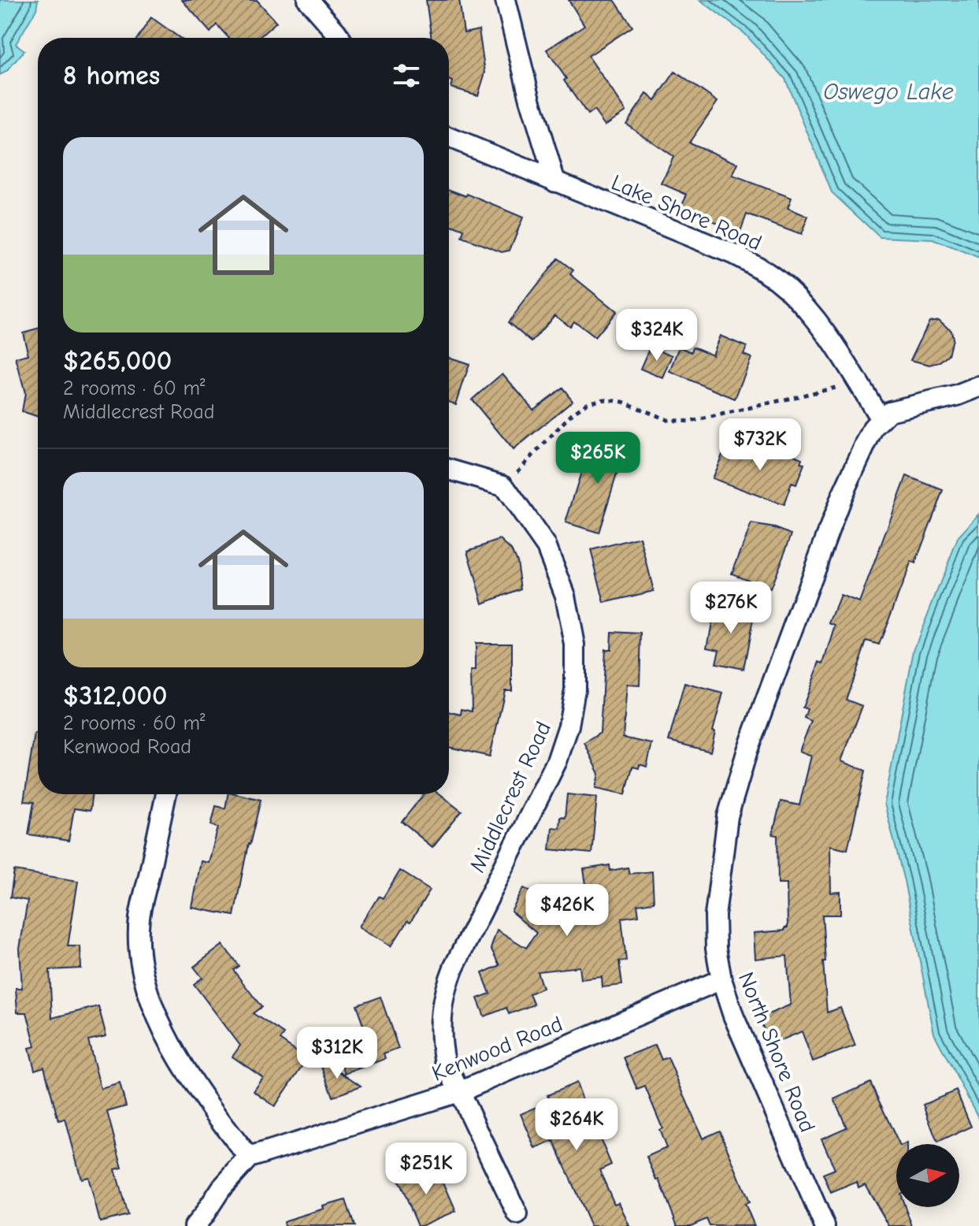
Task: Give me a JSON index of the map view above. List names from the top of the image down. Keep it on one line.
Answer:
{"streets":{"street":["Lake Shore Road","Middlecrest Road","Kenwood Road","North Shore Road"]},"crossings":[["Lake Shore Road","North Shore Road"],["Middlecrest Road","Kenwood Road"],["Kenwood Road","North Shore Road"]],"water":["Oswego Lake"],"north":"right","page":{"heading":"8 homes","list":[{"name":"$265,000","note":"2 rooms · 60 m² · Middlecrest Road"},{"name":"$312,000","note":"2 rooms · 60 m² · Kenwood Road"}],"price":["$324K","$732K","$265K","$276K","$426K","$312K","$264K","$251K"]}}
